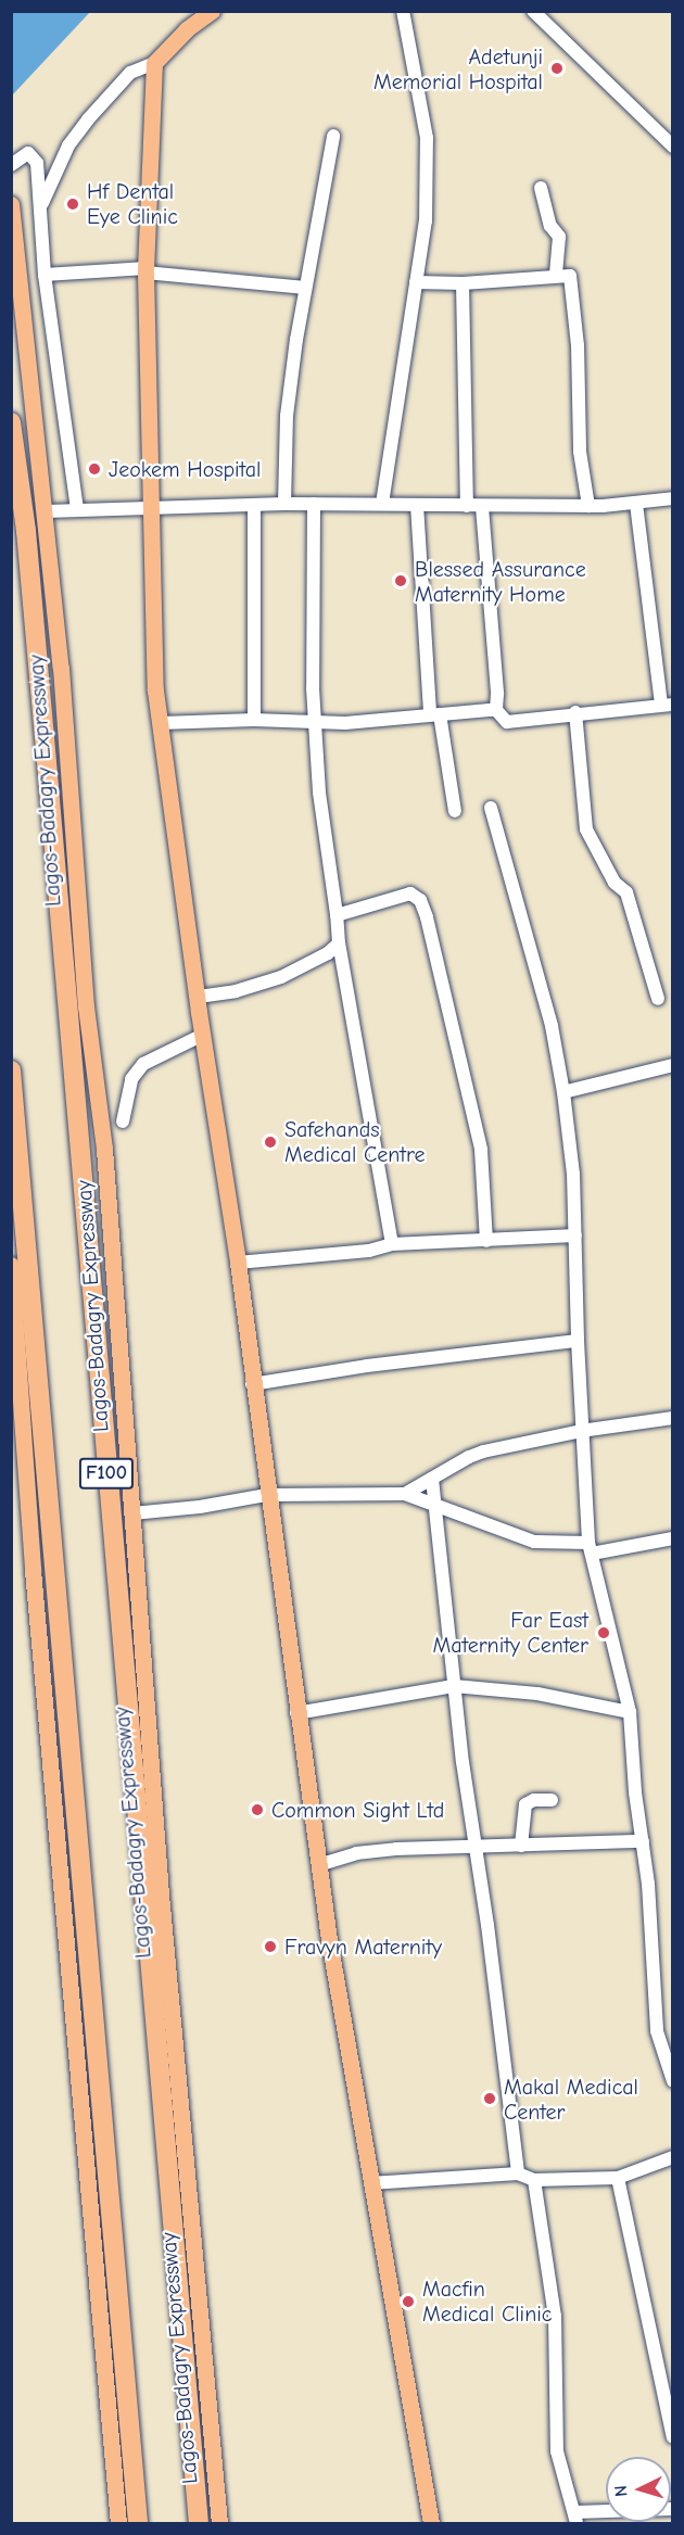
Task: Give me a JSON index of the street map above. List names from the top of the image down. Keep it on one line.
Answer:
{"streets":{"highway":["Lagos-Badagry Expressway","F100"]},"places":["Adetunji Memorial Hospital","Hf Dental Eye Clinic","Jeokem Hospital","Blessed Assurance Maternity Home","Safehands Medical Centre","Far East Maternity Center","Common Sight Ltd","Fravyn Maternity","Makal Medical Center","Macfin Medical Clinic"],"north":"left"}
